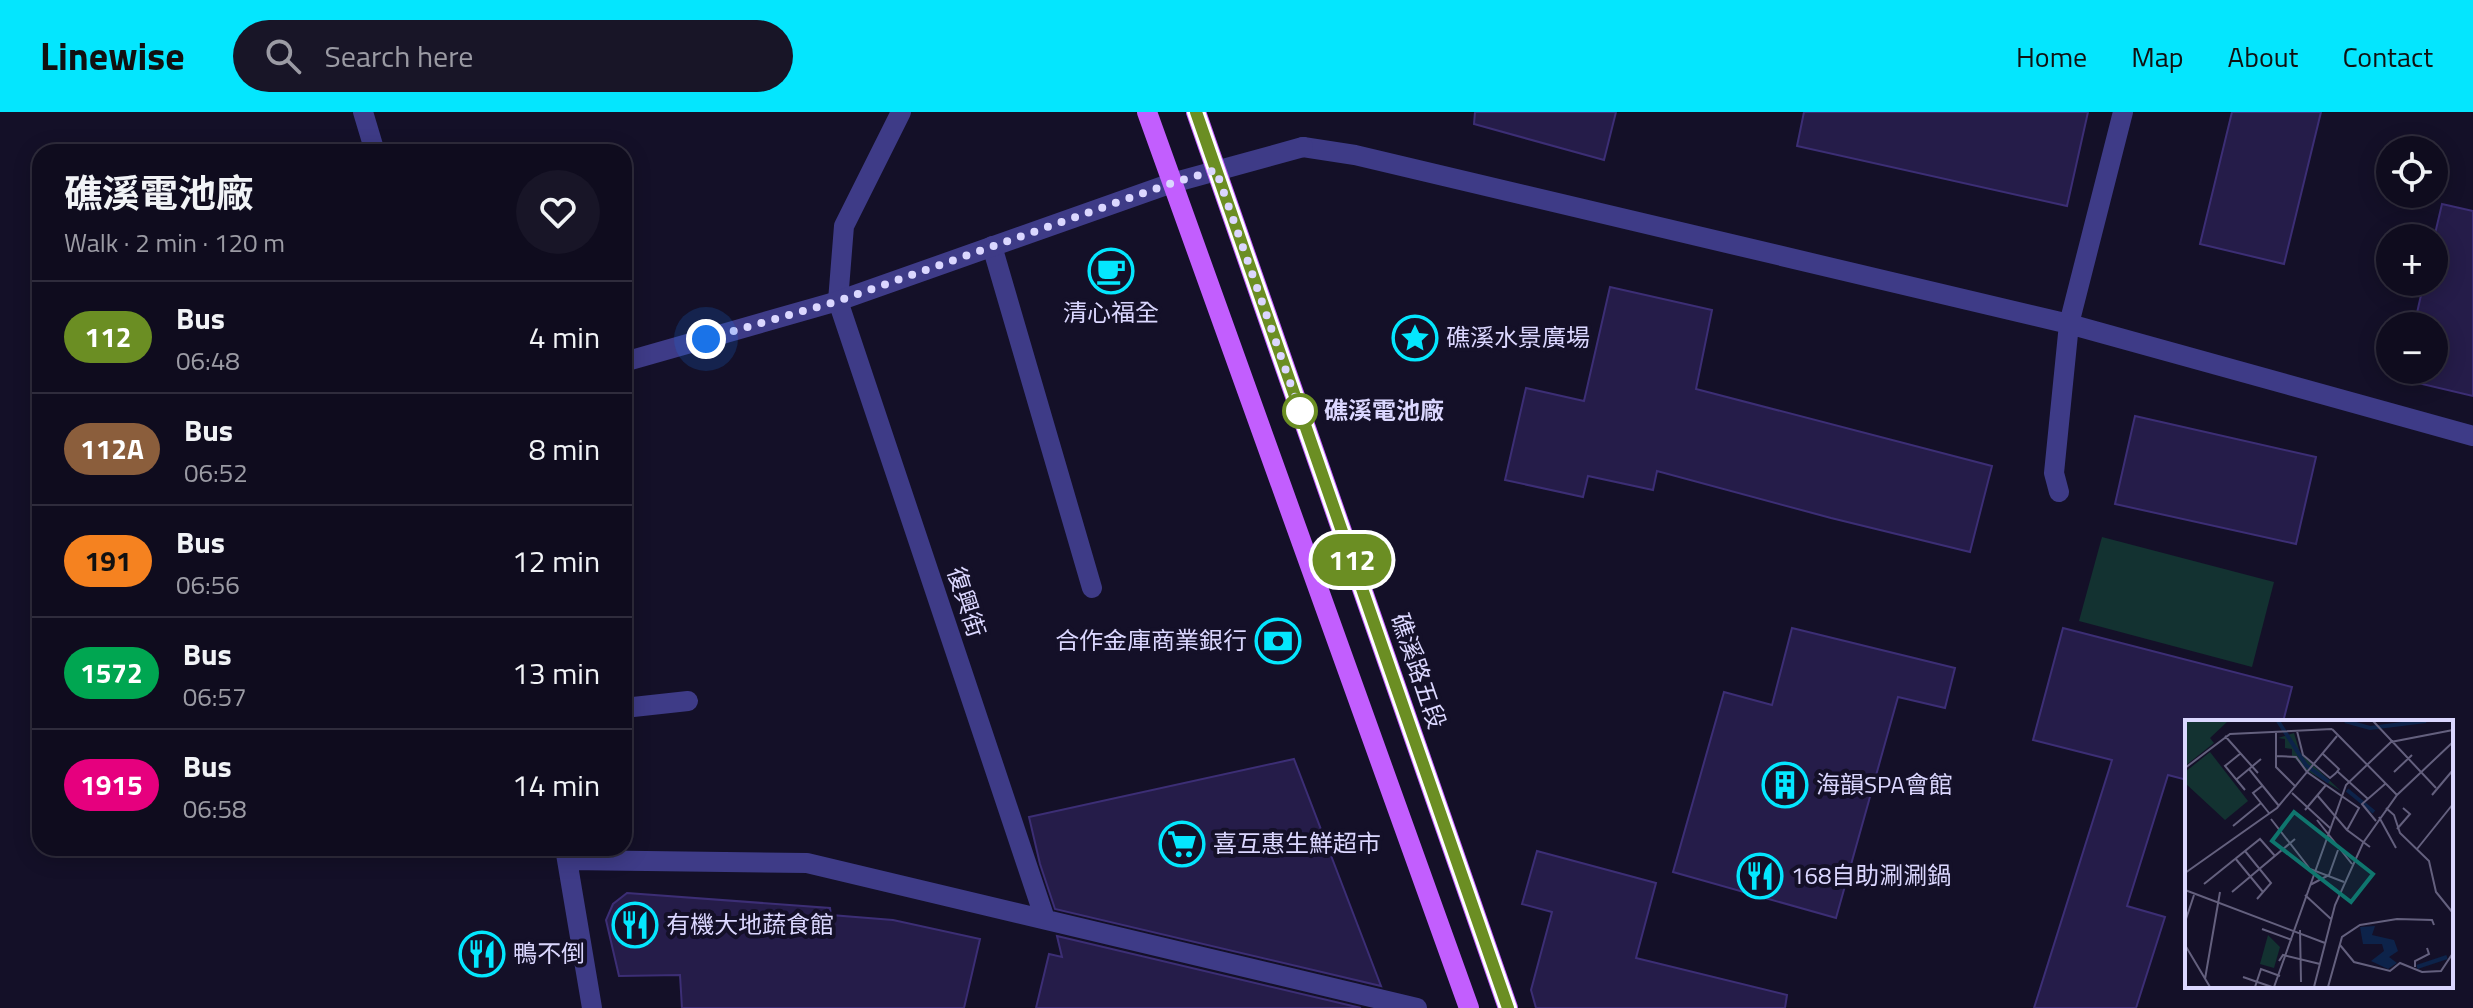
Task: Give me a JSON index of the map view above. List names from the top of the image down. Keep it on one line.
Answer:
{"streets":{"main road":["礁溪路五段"],"street":["復興街"]},"places":{"cafe":["清心福全"],"place":["礁溪水景廣場"],"other":["礁溪電池廠"],"bank":["合作金庫商業銀行"],"building":["海韻SPA會館"],"supermarket":["喜互惠生鮮超市"],"restaurant":["168自助涮涮鍋","有機大地蔬食館","鴨不倒"]},"lines":["bus line 112"],"page":{"header":"Linewise","search":"Search here","nav":["Home","Map","About","Contact"],"on_map":"112","map_buttons":["+","−"],"heading":["礁溪電池廠","Walk · 2 min · 120 m"],"list":[{"mark":"112","name":"Bus","note":"06:48","value":"4 min"},{"mark":"112A","name":"Bus","note":"06:52","value":"8 min"},{"mark":"191","name":"Bus","note":"06:56","value":"12 min"},{"mark":"1572","name":"Bus","note":"06:57","value":"13 min"},{"mark":"1915","name":"Bus","note":"06:58","value":"14 min"}]}}
